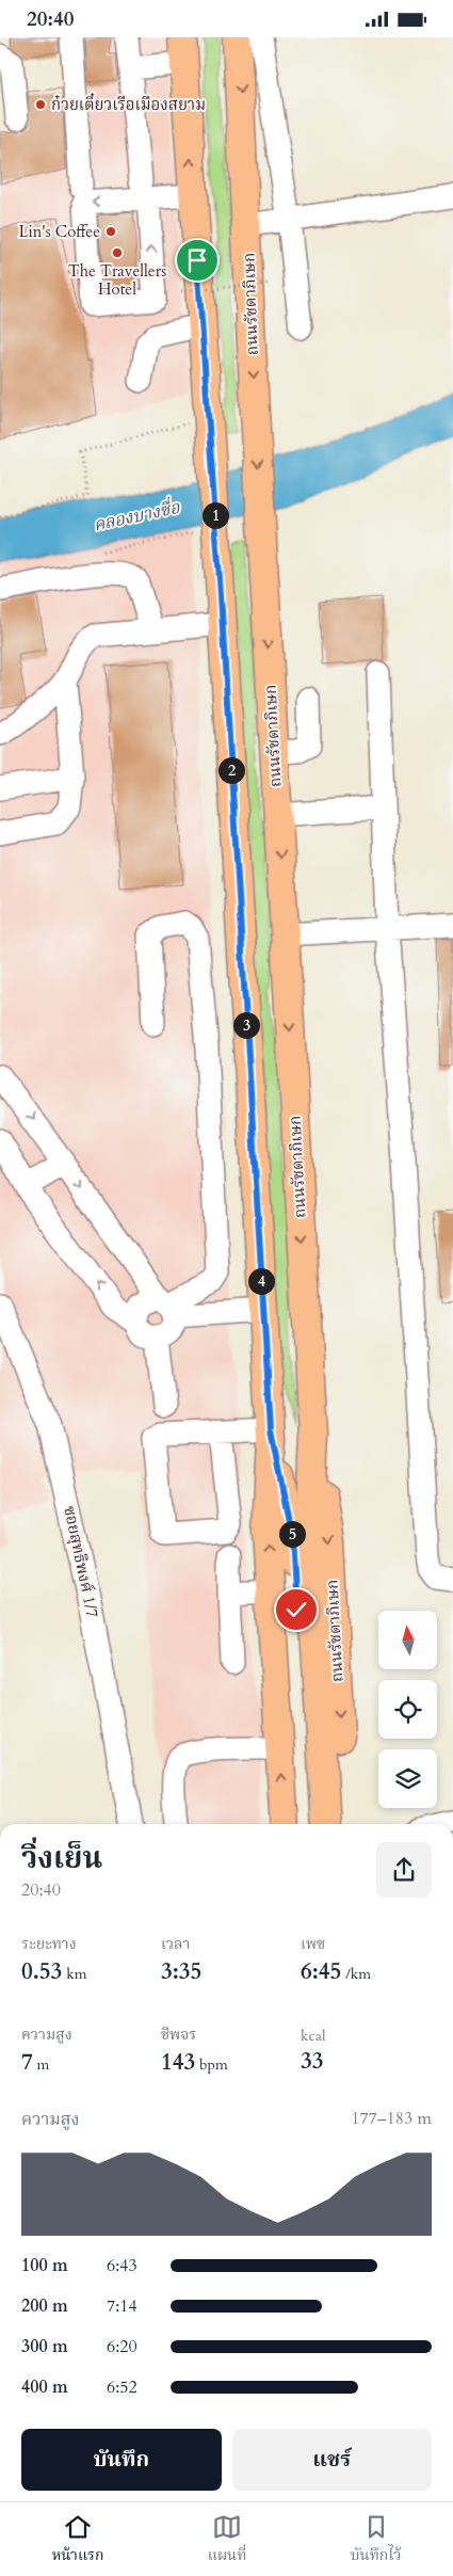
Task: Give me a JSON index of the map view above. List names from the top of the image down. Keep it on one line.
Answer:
{"streets":{"main road":["ถนนรัชดาภิเษก"],"street":["ซอยสุทธิพงศ์ 1/7"]},"water":["คลองบางซื่อ"],"places":["ก๋วยเตี๋ยวเรือเมืองสยาม","Lin's Coffee","The Travellers Hotel"],"north":"top","page":{"status":"20:40","pins":["1","2","3","4","5"],"heading":["วิ่งเย็น","20:40"],"stats":[["ระยะทาง","0.53 km"],["เวลา","3:35"],["เพซ","6:45 /km"],["ความสูง","7 m"],["ชีพจร","143 bpm"],["kcal","33"]],"chart":["ความสูง","177–183 m"],"list":[{"name":"100 m","note":"6:43"},{"name":"200 m","note":"7:14"},{"name":"300 m","note":"6:20"},{"name":"400 m","note":"6:52"}],"buttons":["บันทึก","แชร์"],"tabs":["หน้าแรก","แผนที่","บันทึกไว้"]}}
